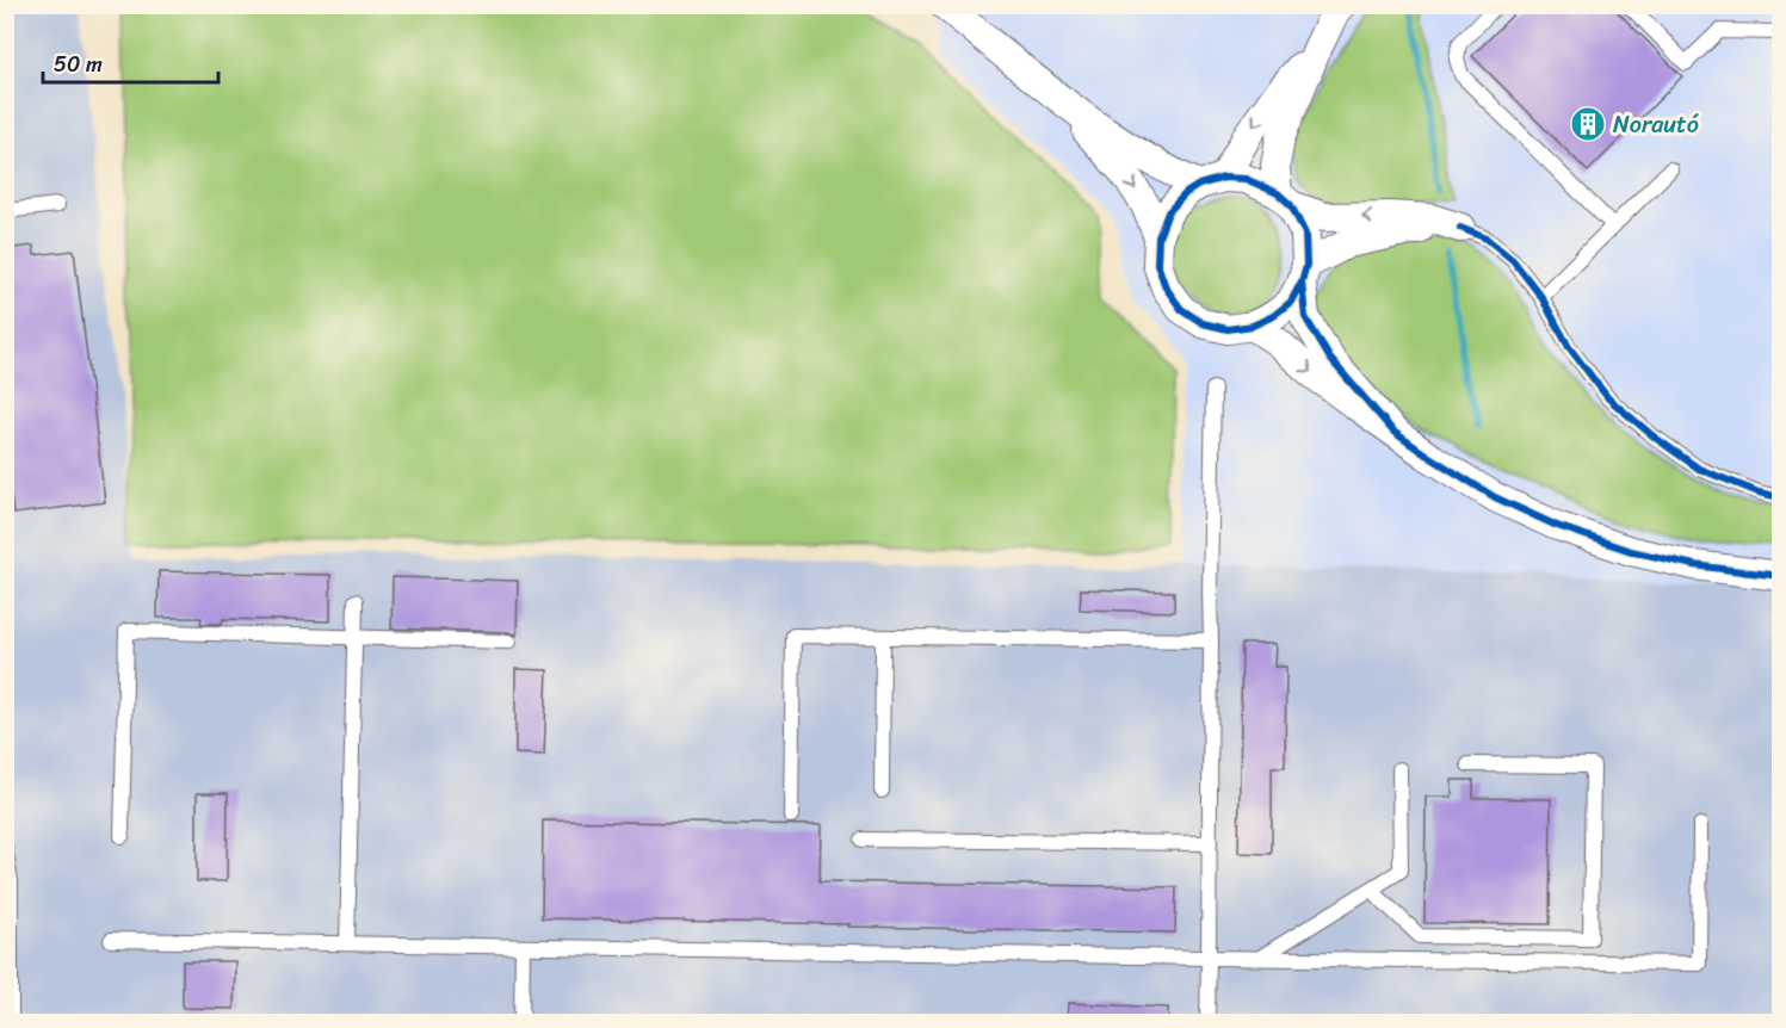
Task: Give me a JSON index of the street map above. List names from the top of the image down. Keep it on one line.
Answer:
{"places":{"building":["Norautó"]},"scale_bar":"50 m"}
